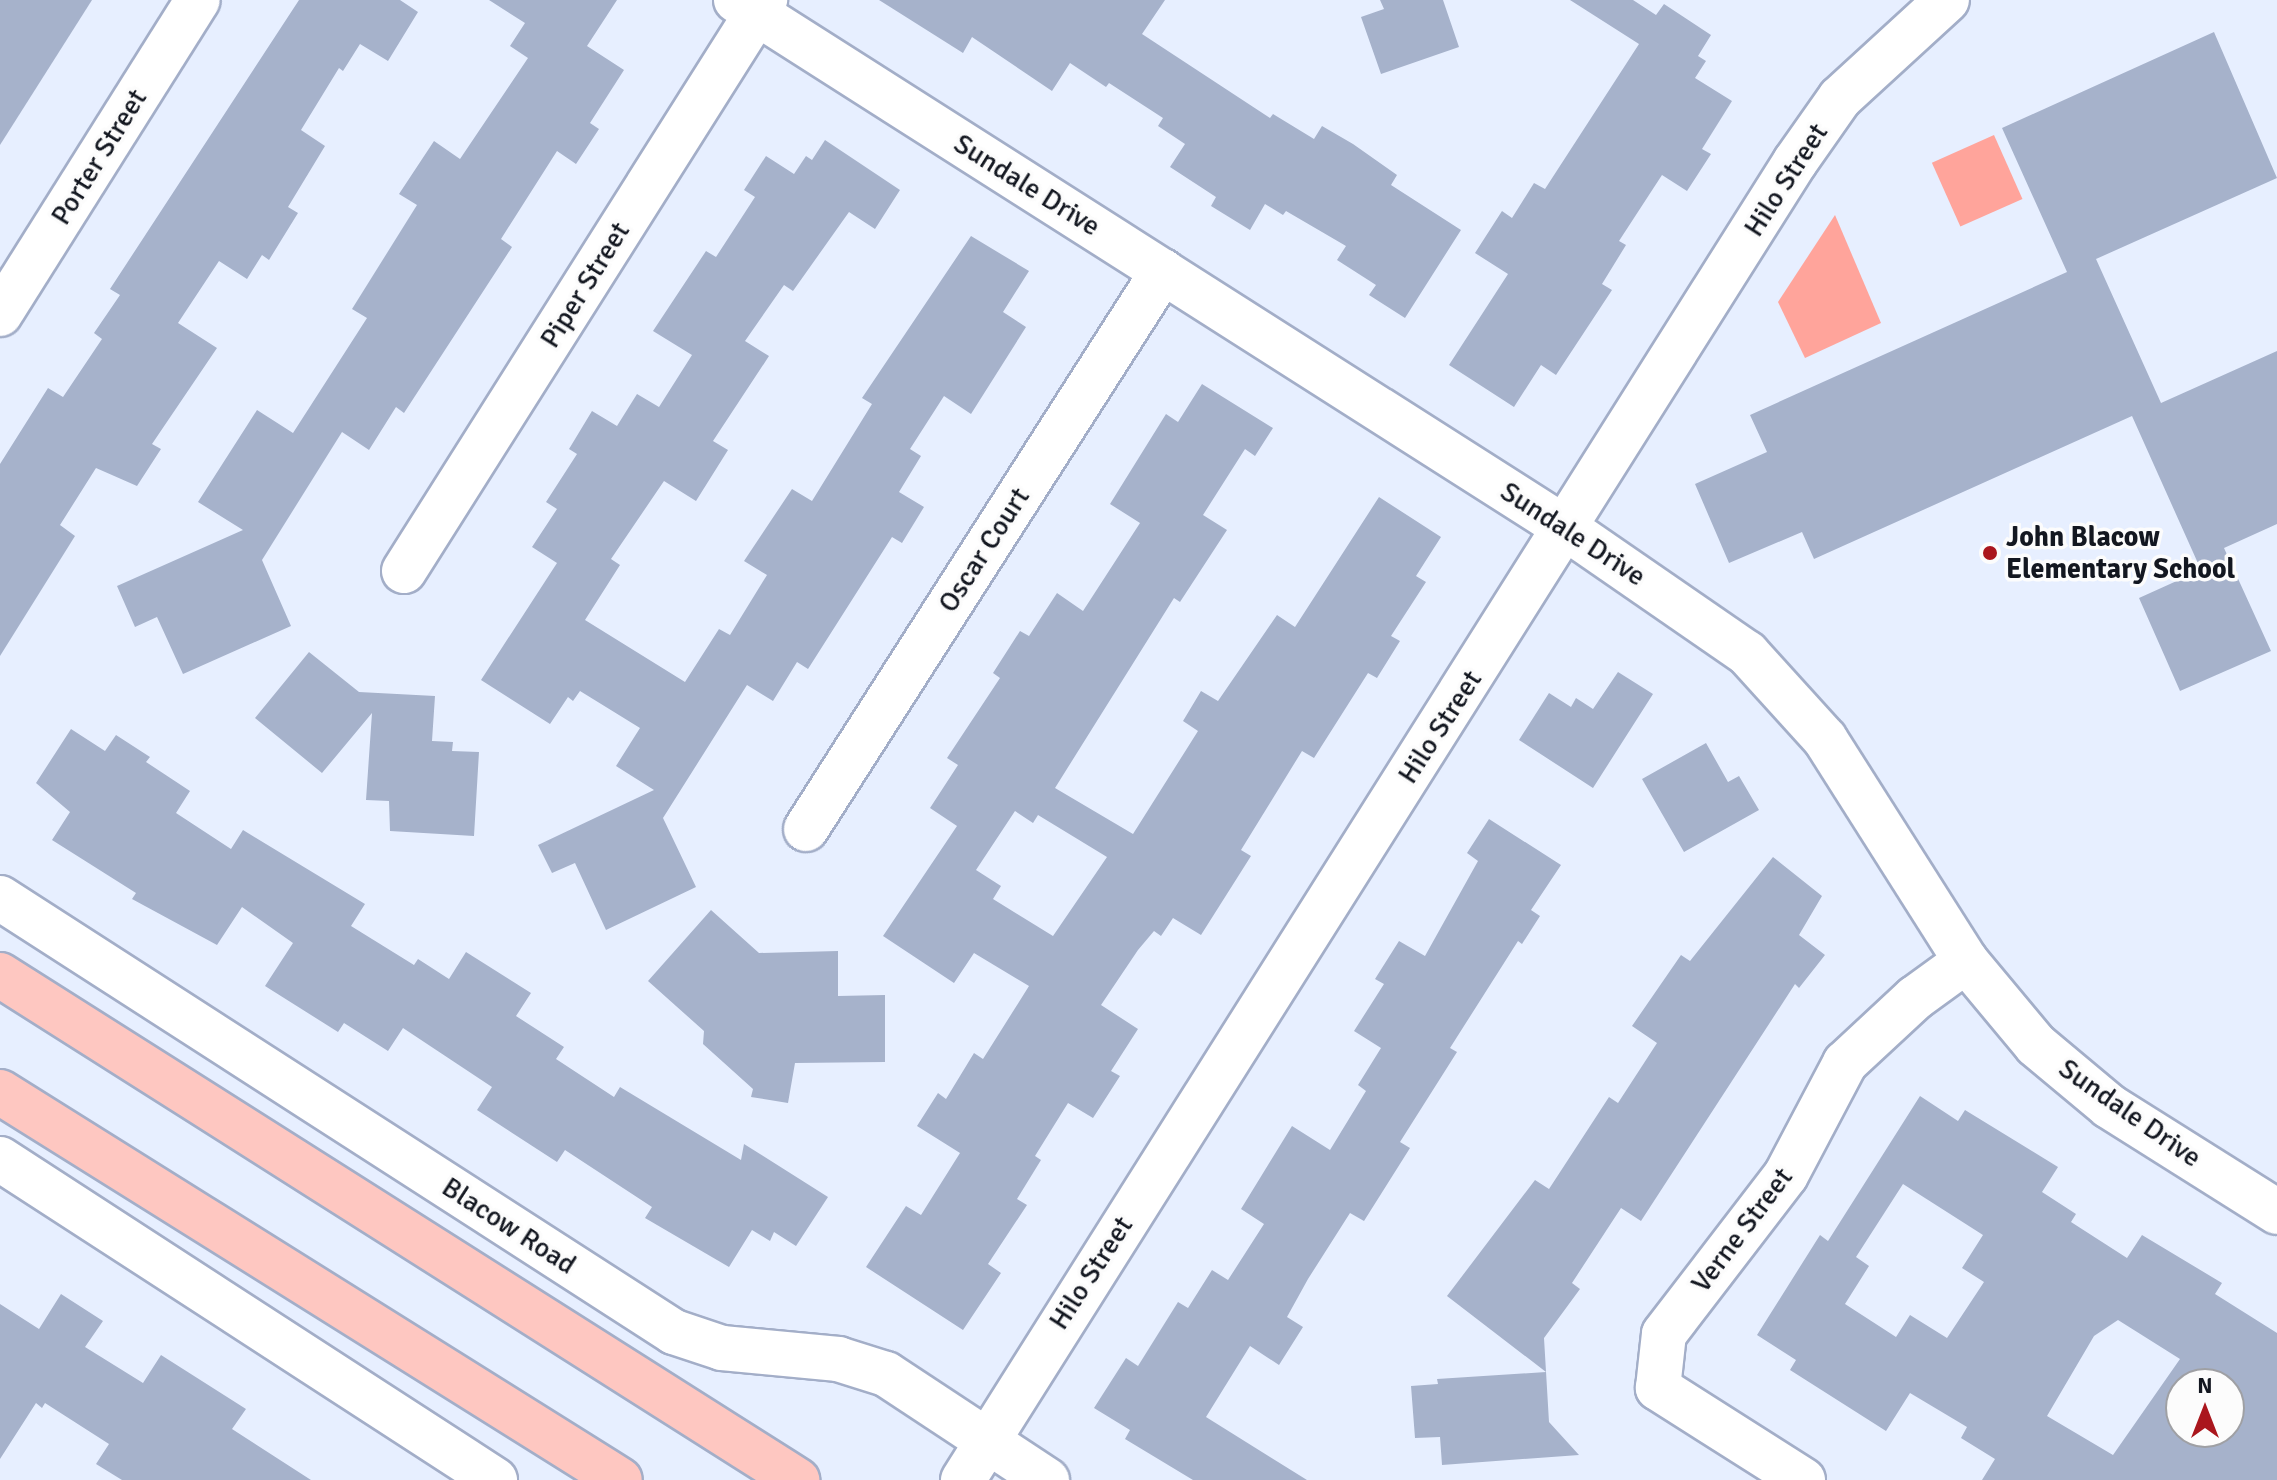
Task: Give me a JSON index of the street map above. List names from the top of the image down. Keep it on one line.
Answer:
{"streets":{"street":["Porter Street","Hilo Street","Sundale Drive","Piper Street","Oscar Court","Blacow Road","Verne Street"]},"crossings":[["Hilo Street","Sundale Drive"],["Hilo Street","Blacow Road"],["Sundale Drive","Piper Street"],["Sundale Drive","Oscar Court"],["Sundale Drive","Verne Street"]],"places":["John Blacow Elementary School"],"north":"top"}
